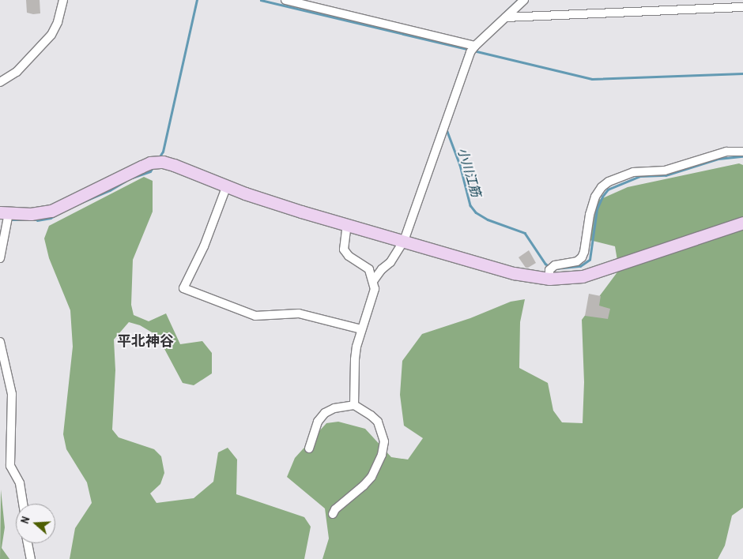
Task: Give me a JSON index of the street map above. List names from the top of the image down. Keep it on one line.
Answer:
{"districts":["平北神谷"],"water":["小川江筋"],"north":"left"}
